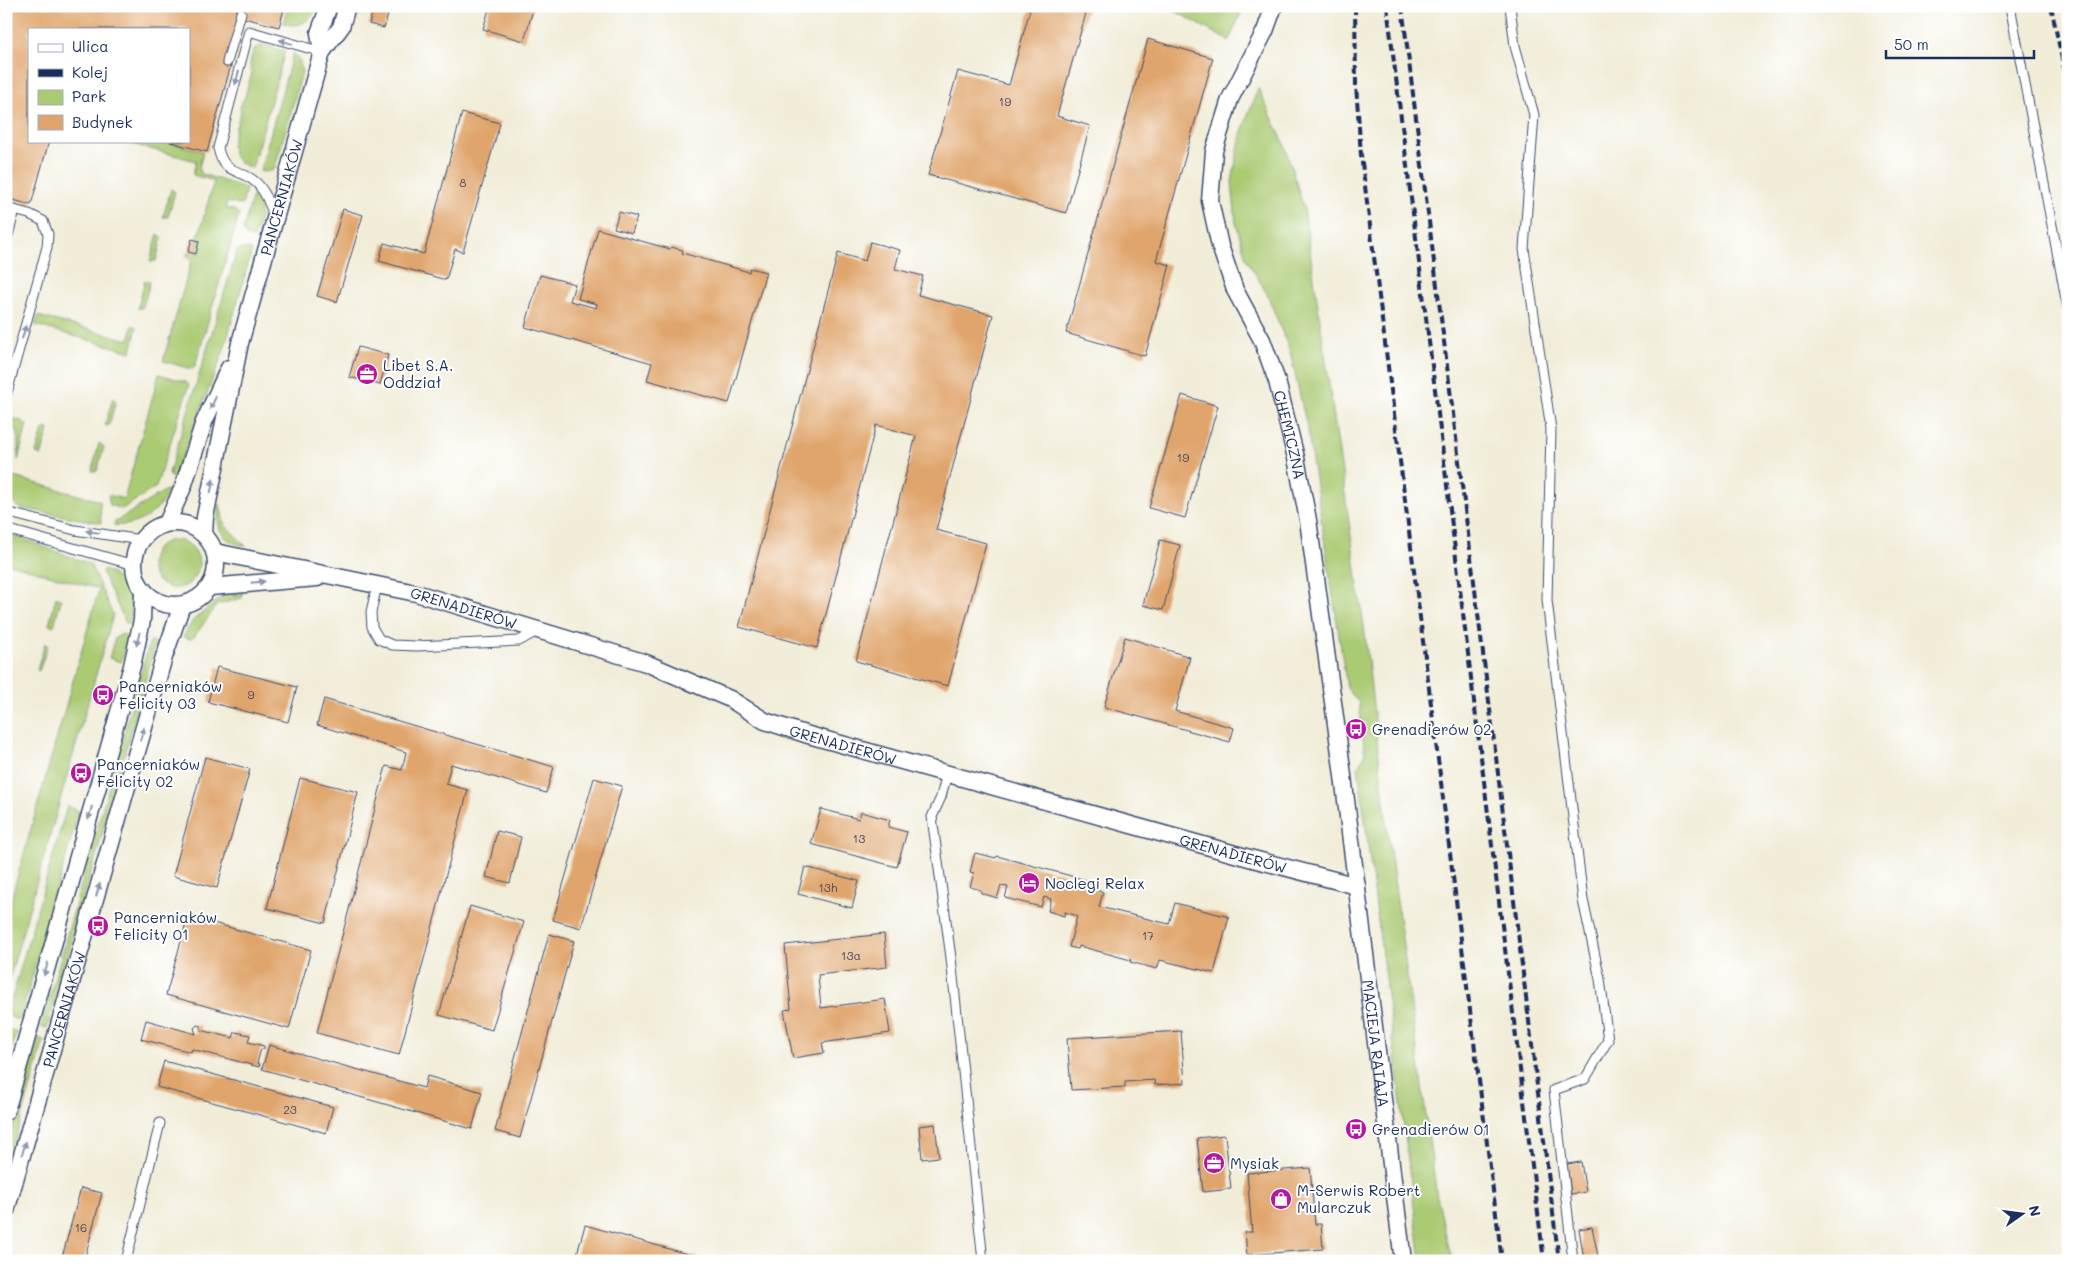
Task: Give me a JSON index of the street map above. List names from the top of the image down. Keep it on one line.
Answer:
{"streets":{"street":["PANCERNIAKÓW","CHEMICZNA","GRENADIERÓW","MACIEJA RATAJA"]},"crossings":[["CHEMICZNA","GRENADIERÓW"],["CHEMICZNA","MACIEJA RATAJA"],["GRENADIERÓW","MACIEJA RATAJA"]],"places":{"office":["Libet S.A. Oddział","Mysiak"],"bus stop":["Pancerniaków Felicity 03","Grenadierów 02","Pancerniaków Felicity 02","Pancerniaków Felicity 01","Grenadierów 01"],"hotel":["Noclegi Relax"],"shop":["M-Serwis Robert Mularczuk"]},"house_numbers":["19","8","19","9","13","13h","17","13a","23","16"],"legend":["Ulica","Kolej","Park","Budynek"],"scale_bar":"50 m","north":"right"}
